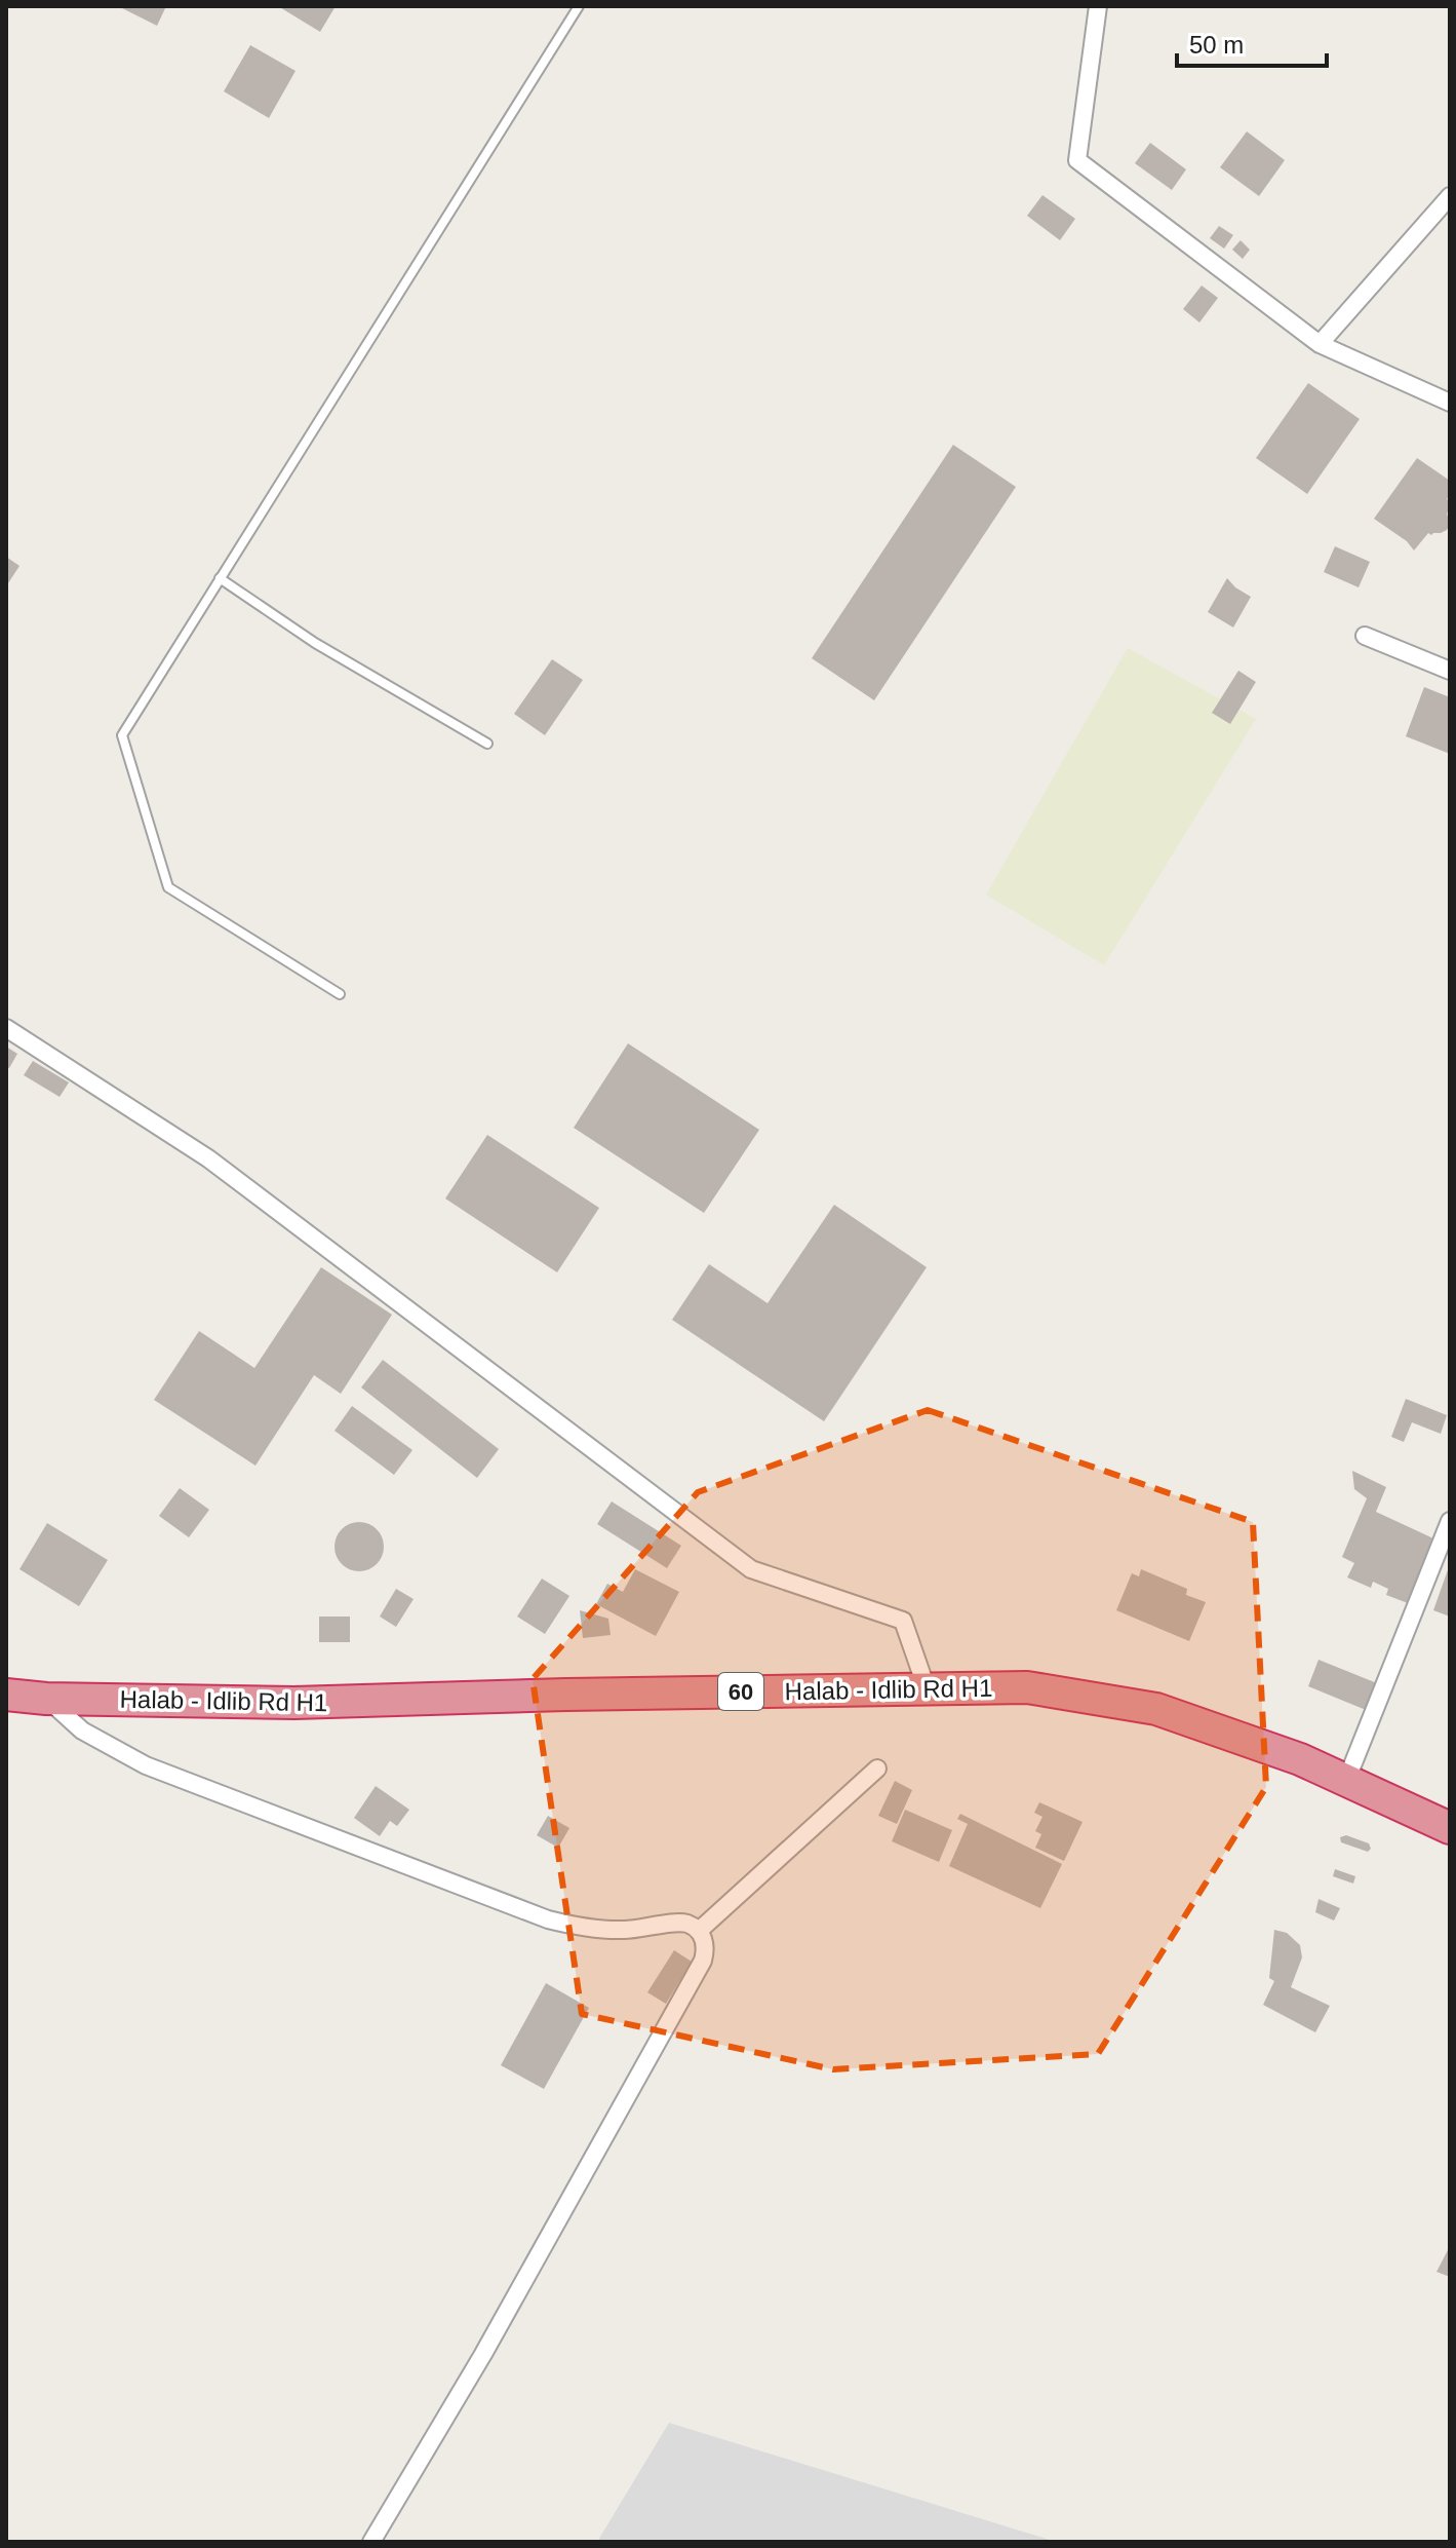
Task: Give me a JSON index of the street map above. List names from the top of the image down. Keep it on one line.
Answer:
{"streets":{"highway":["Halab - Idlib Rd H1","60"]},"scale_bar":"50 m"}
